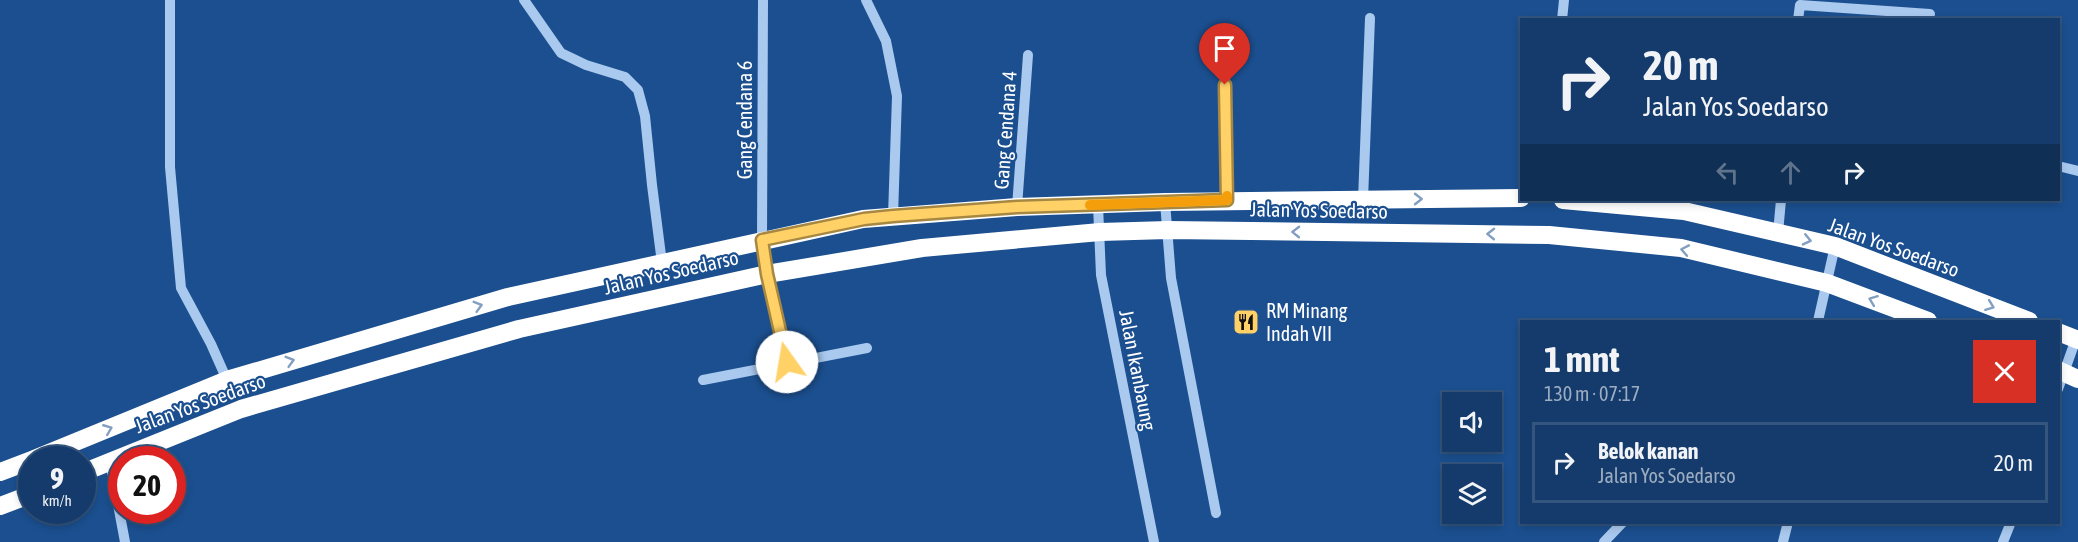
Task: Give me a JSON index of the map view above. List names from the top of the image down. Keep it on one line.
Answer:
{"streets":{"highway":["Jalan Yos Soedarso"],"street":["Gang Cendana 6","Gang Cendana 4","Jalan Ikanbaung"]},"crossings":[["Gang Cendana 6","Jalan Yos Soedarso"],["Gang Cendana 4","Jalan Yos Soedarso"],["Jalan Yos Soedarso","Jalan Ikanbaung"]],"places":{"restaurant":["RM Minang Indah VII"]},"page":{"turn":["20 m","Jalan Yos Soedarso"],"heading":["1 mnt","130 m · 07:17"],"list":[{"name":"Belok kanan","note":"Jalan Yos Soedarso","value":"20 m"}],"speed":"9 km/h","limit":"20"}}
